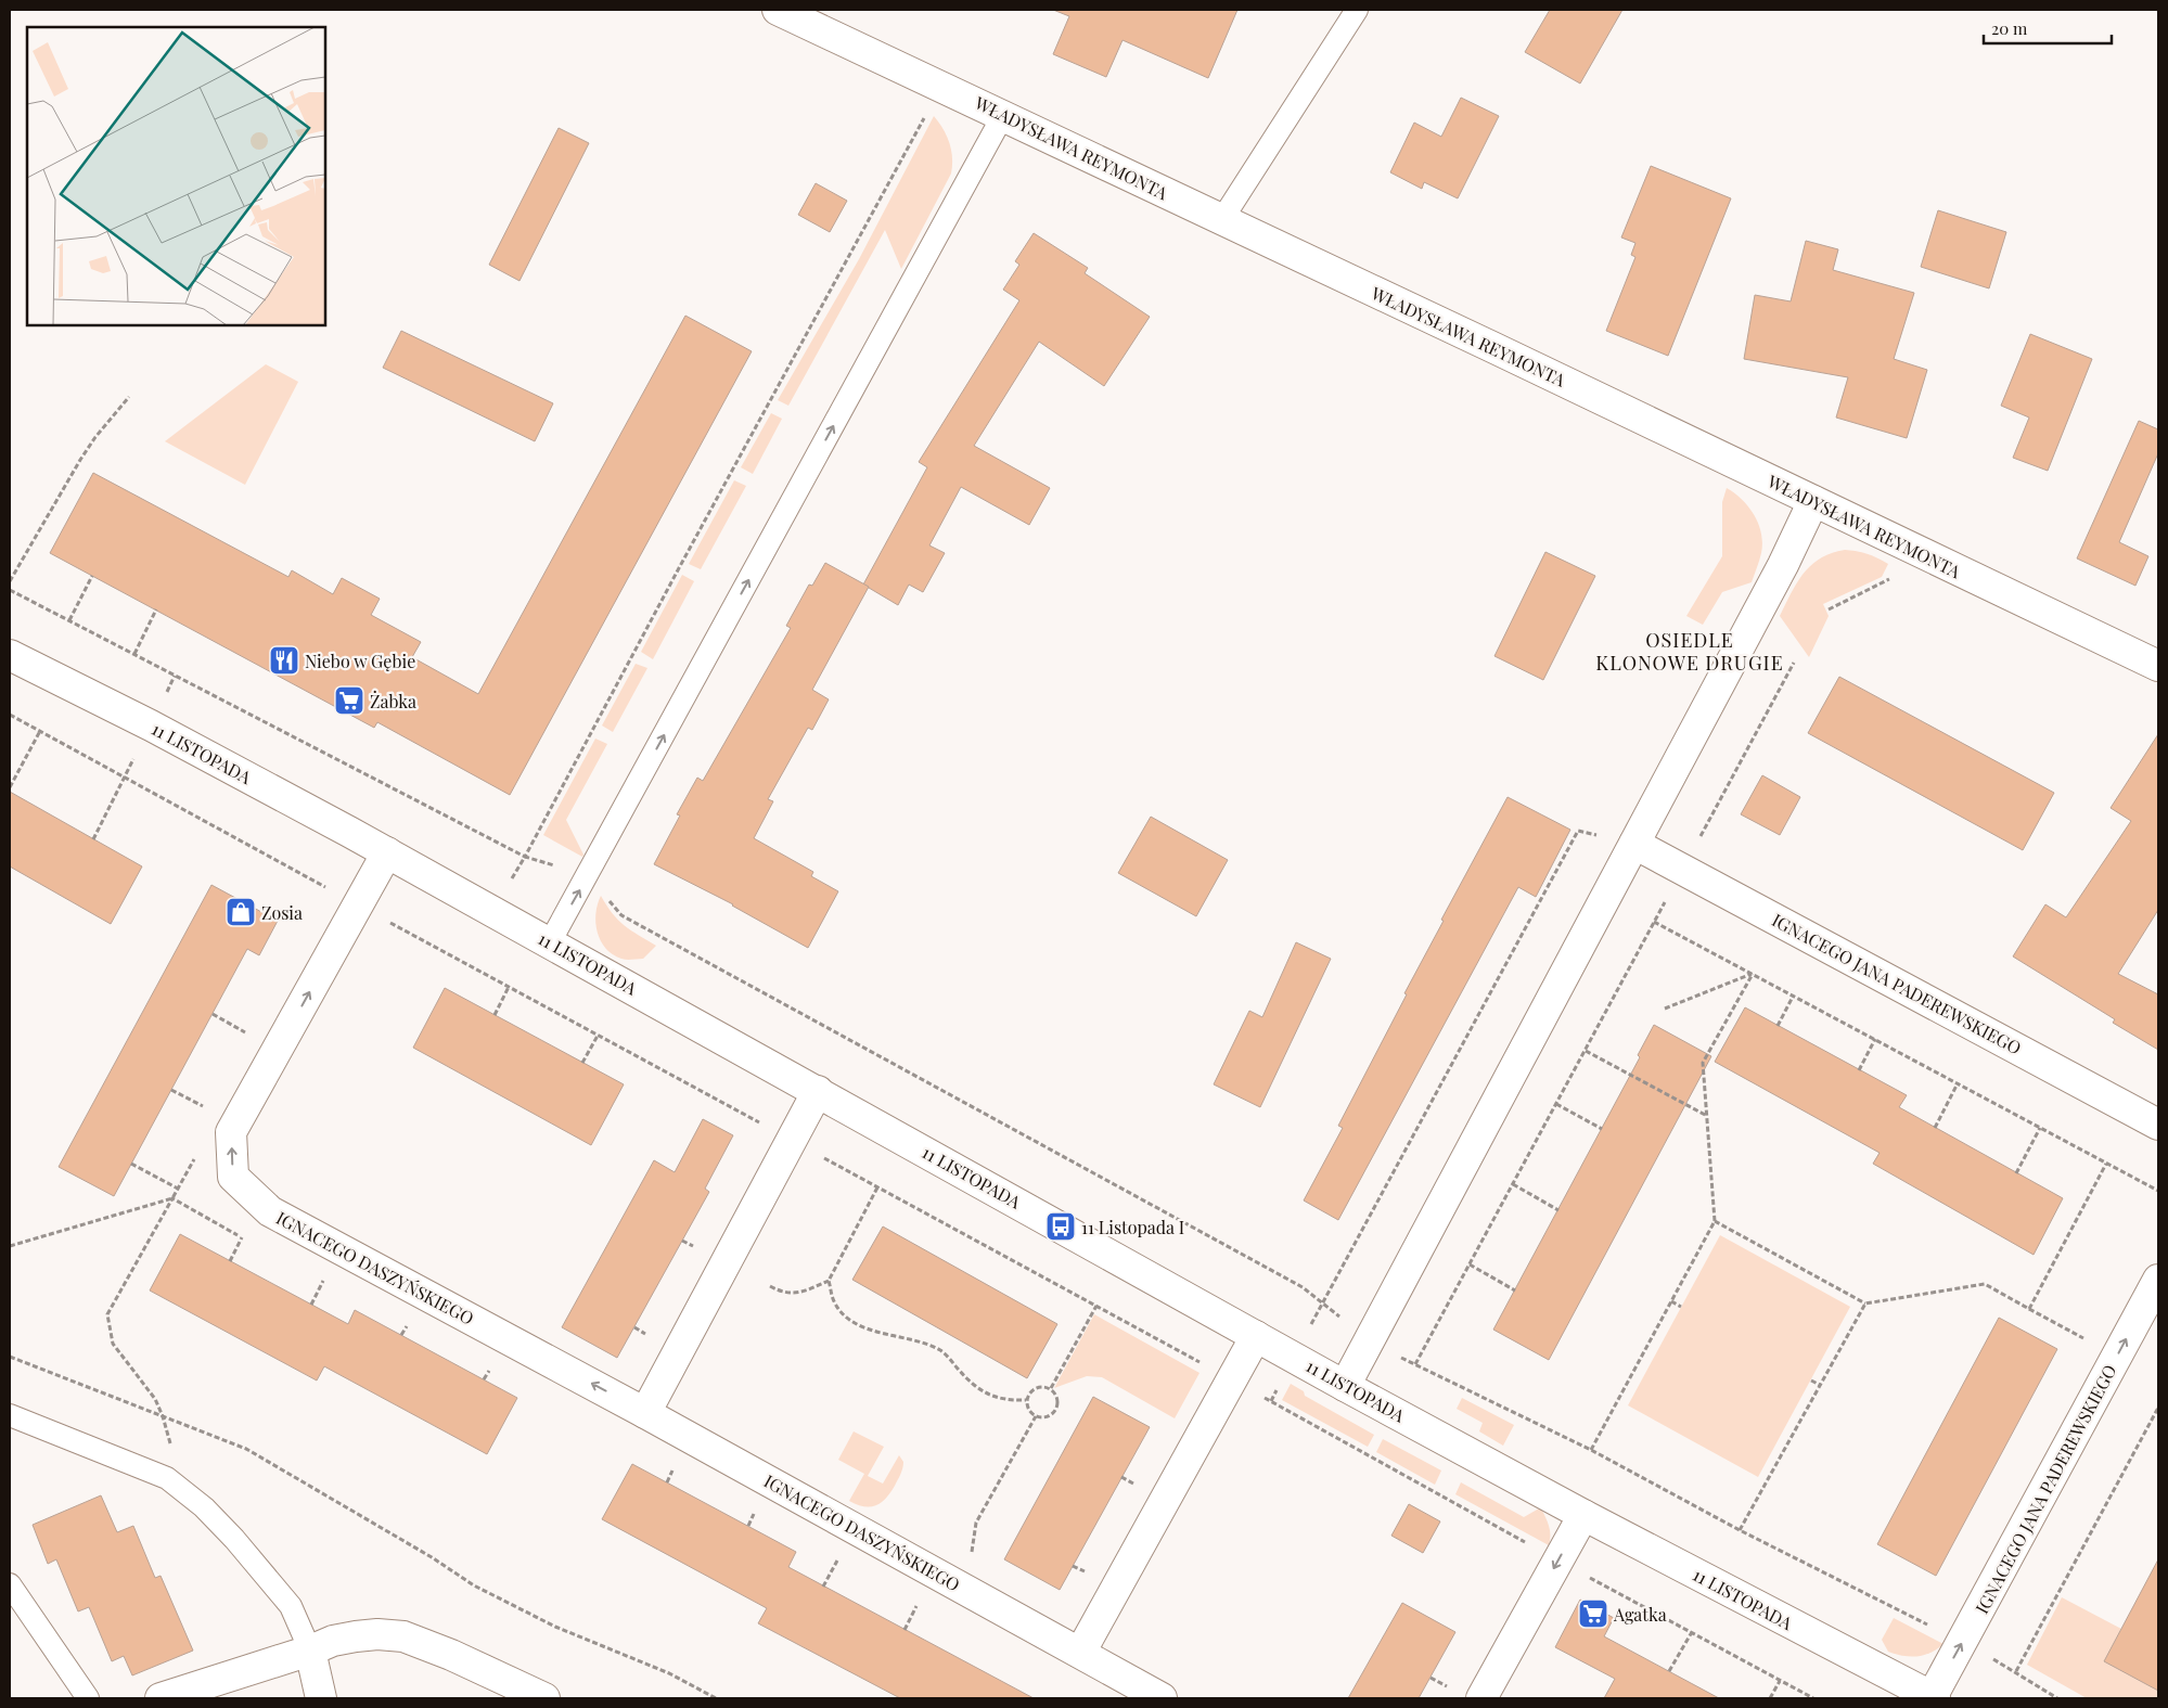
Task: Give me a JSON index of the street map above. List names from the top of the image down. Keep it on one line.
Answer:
{"streets":{"street":["WŁADYSŁAWA REYMONTA","11 LISTOPADA","IGNACEGO JANA PADEREWSKIEGO","IGNACEGO DASZYŃSKIEGO"]},"crossings":[["11 LISTOPADA","IGNACEGO JANA PADEREWSKIEGO"],["11 LISTOPADA","IGNACEGO DASZYŃSKIEGO"]],"one_way":["IGNACEGO JANA PADEREWSKIEGO"],"districts":["OSIEDLE KLONOWE DRUGIE"],"places":{"restaurant":["Niebo w Gębie"],"supermarket":["Żabka","Agatka"],"shop":["Zosia"],"bus stop":["11 Listopada I"]},"scale_bar":"20 m"}
